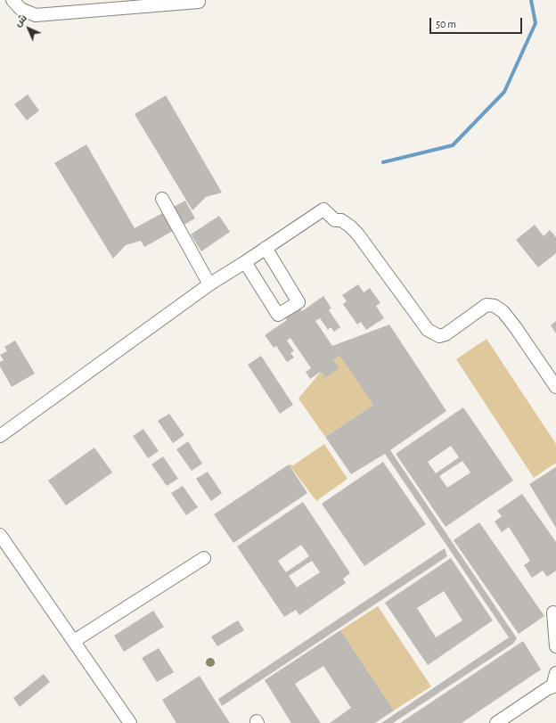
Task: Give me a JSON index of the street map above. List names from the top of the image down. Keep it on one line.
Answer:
{"scale_bar":"50 m","north":"top left"}
